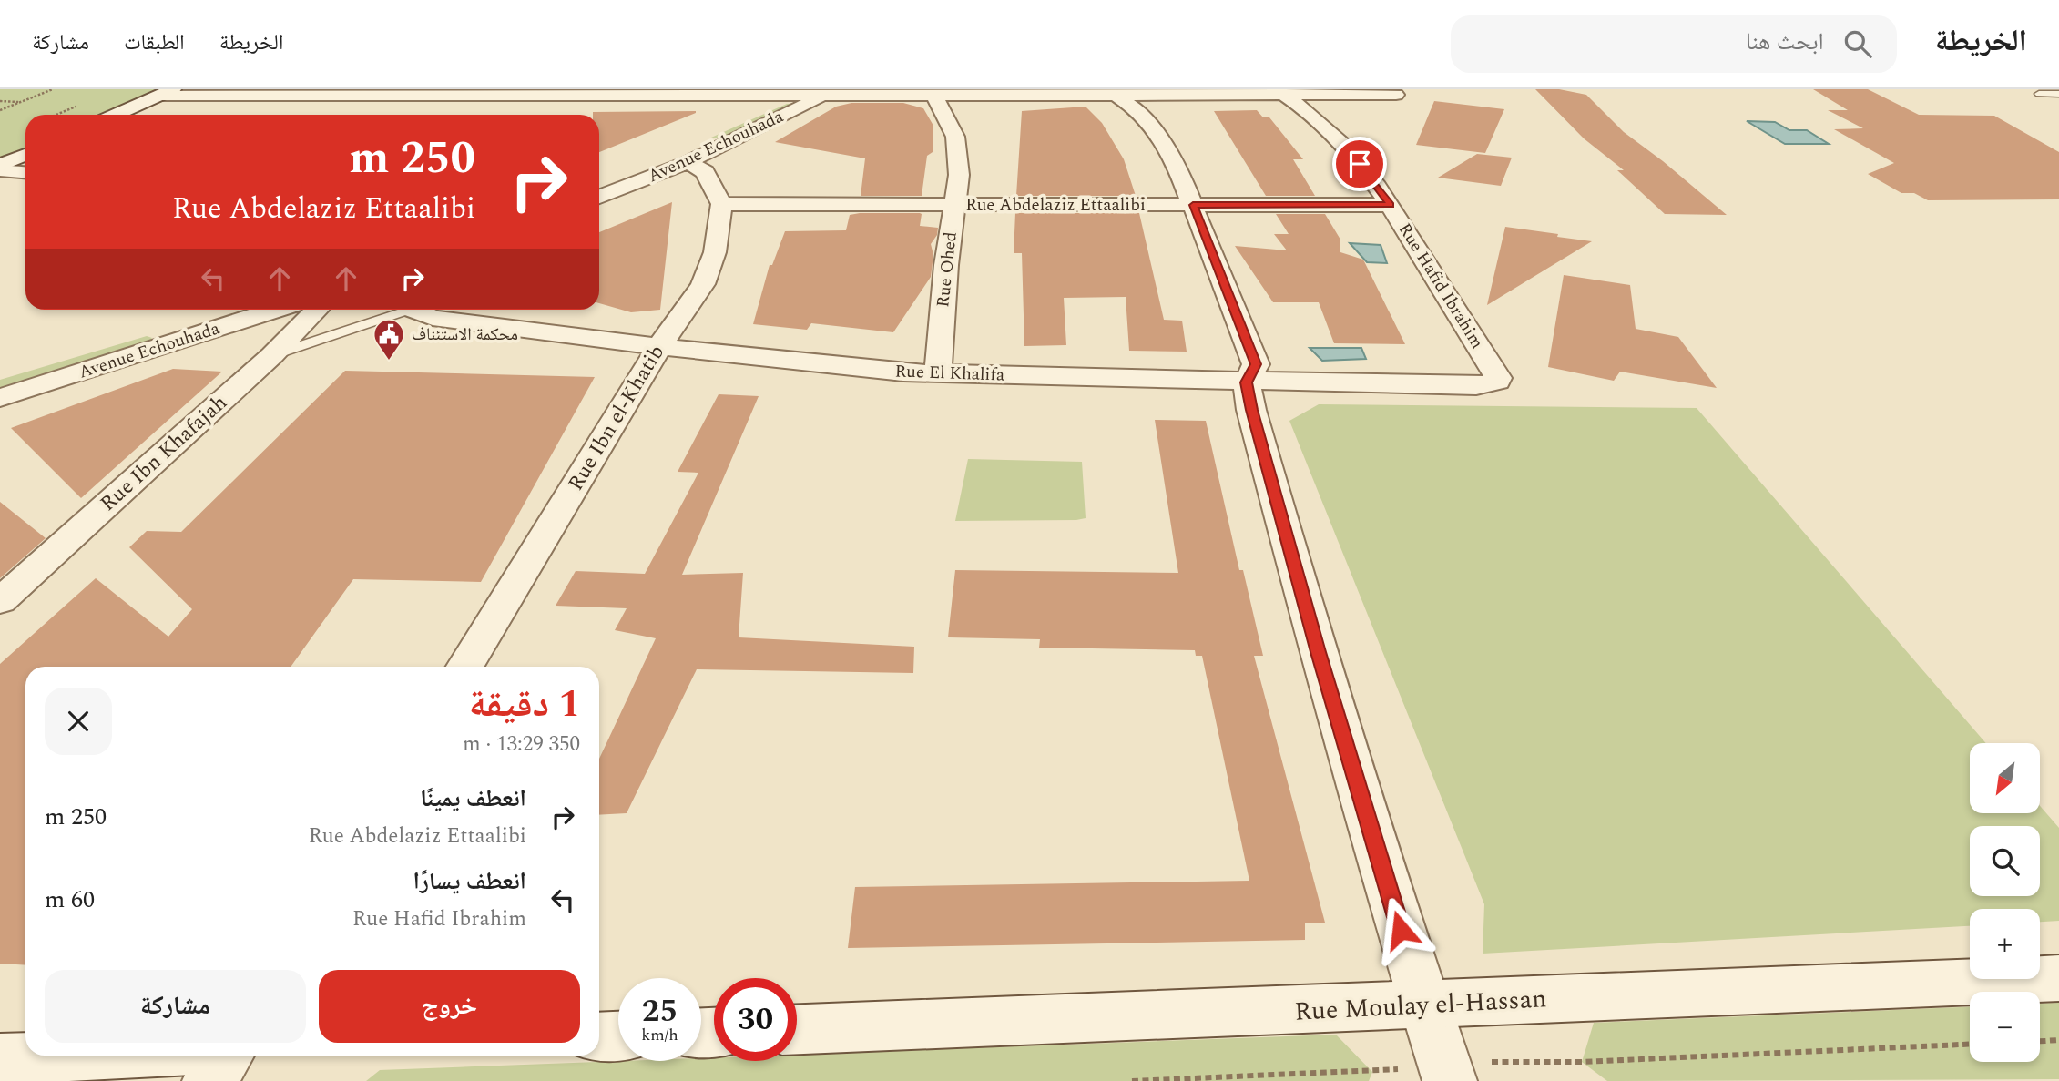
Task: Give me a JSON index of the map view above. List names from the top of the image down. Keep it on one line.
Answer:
{"streets":{"street":["Avenue Echouhada","Rue Abdelaziz Ettaalibi","Rue Ohed","Rue Hafid Ibrahim","Rue El Khalifa","Rue Ibn el-Khatib","Rue Ibn Khafajah","Rue Moulay el-Hassan"]},"crossings":[["Rue Abdelaziz Ettaalibi","Rue Ohed"],["Rue Abdelaziz Ettaalibi","Rue Hafid Ibrahim"],["Rue Abdelaziz Ettaalibi","Rue Ibn el-Khatib"],["Rue Ohed","Rue El Khalifa"],["Rue Hafid Ibrahim","Rue El Khalifa"],["Rue El Khalifa","Rue Ibn el-Khatib"]],"places":{"public building":["محكمة الاستئناف"]},"north":"bottom left","page":{"header":"الخريطة","search":"ابحث هنا","nav":["الخريطة","الطبقات","مشاركة"],"turn":["250 m","Rue Abdelaziz Ettaalibi"],"heading":["1 دقيقة","350 m · 13:29"],"map_buttons":["+","−"],"list":[{"name":"انعطف يمينًا","note":"Rue Abdelaziz Ettaalibi","value":"250 m"},{"name":"انعطف يسارًا","note":"Rue Hafid Ibrahim","value":"60 m"}],"buttons":["خروج","مشاركة"],"speed":"25 km/h","limit":"30"}}
